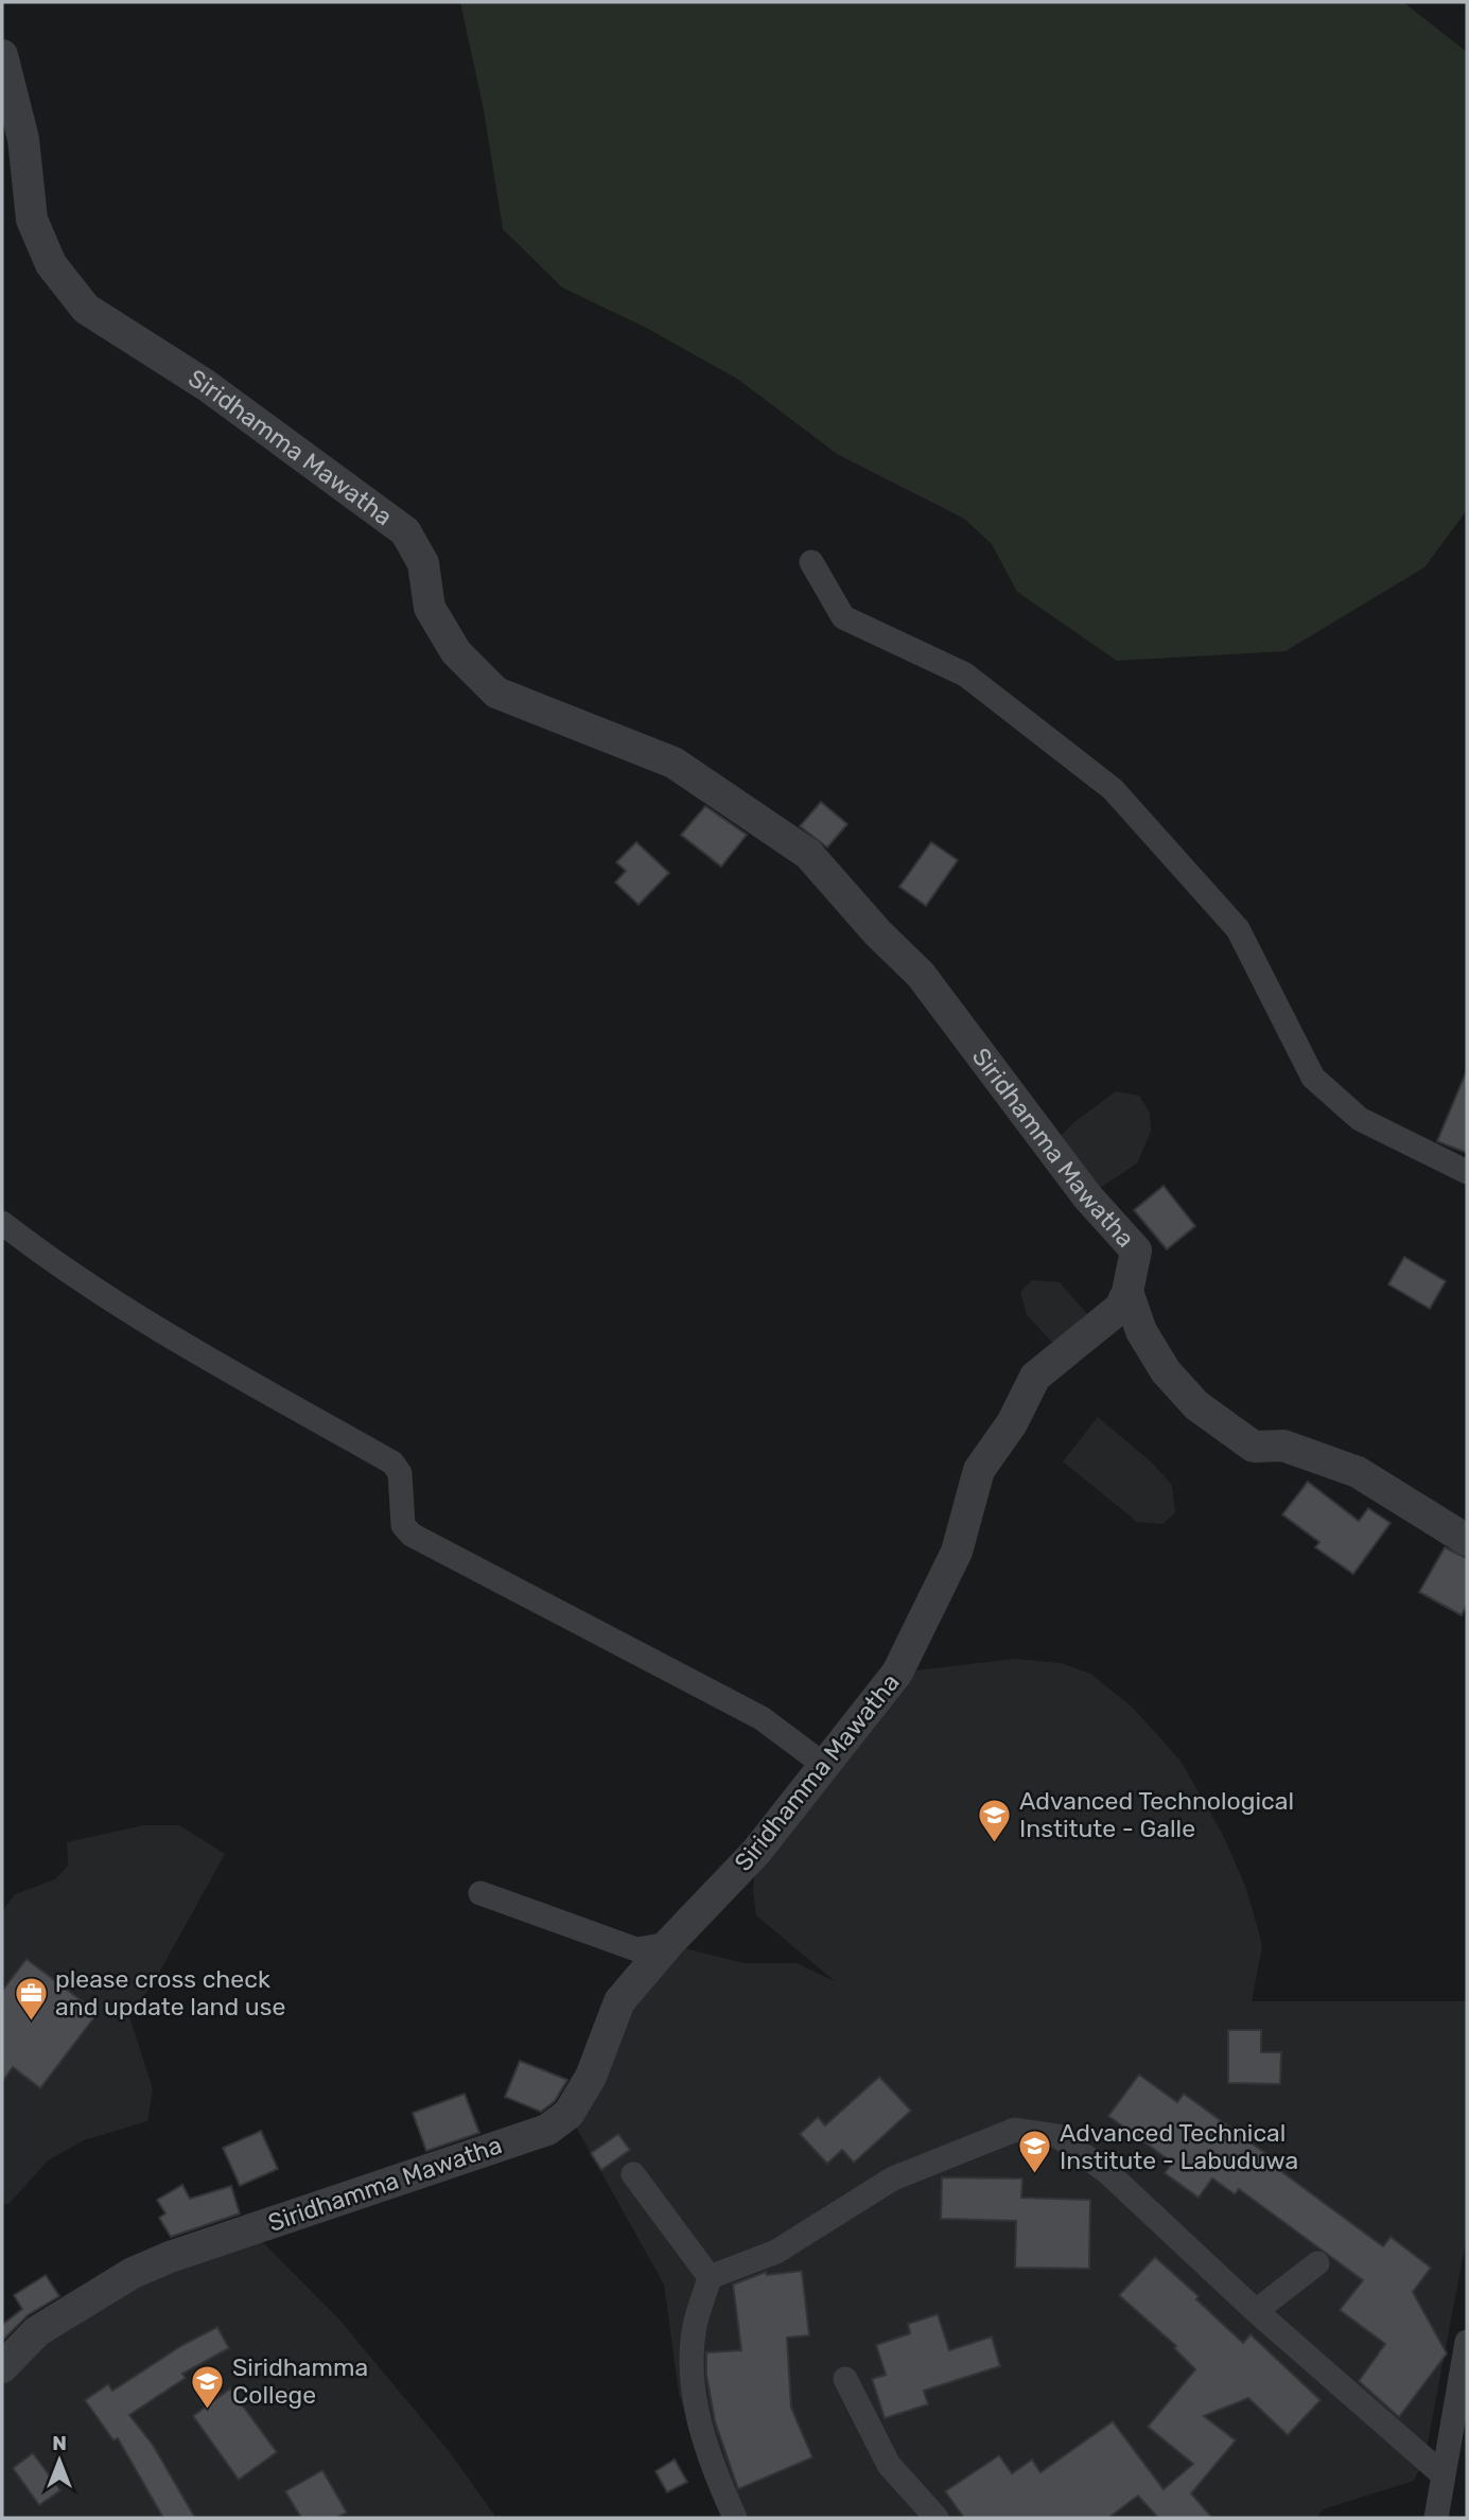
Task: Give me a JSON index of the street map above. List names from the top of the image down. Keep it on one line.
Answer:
{"streets":{"street":["Siridhamma Mawatha"]},"places":{"school or university":["Advanced Technological Institute - Galle","Advanced Technical Institute - Labuduwa","Siridhamma College"],"office":["please cross check and update land use"]},"north":"top"}
